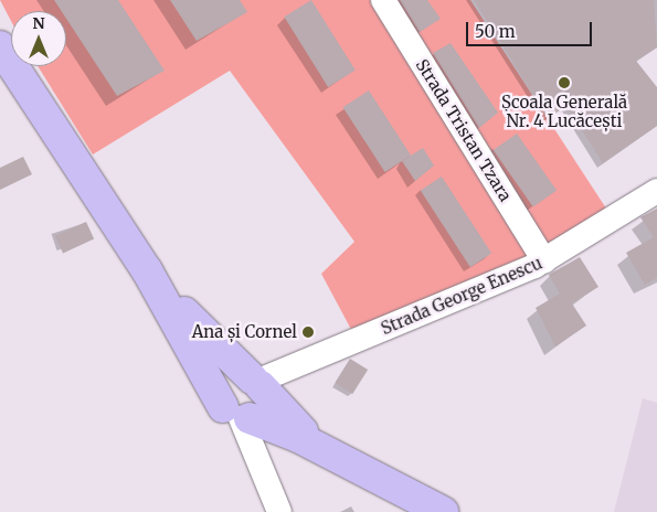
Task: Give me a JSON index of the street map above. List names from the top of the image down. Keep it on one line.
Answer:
{"streets":{"street":["Strada Tristan Tzara","Strada George Enescu"]},"crossings":[["Strada Tristan Tzara","Strada George Enescu"]],"places":["Școala Generală Nr. 4 Lucăcești","Ana și Cornel"],"scale_bar":"50 m","north":"top"}
